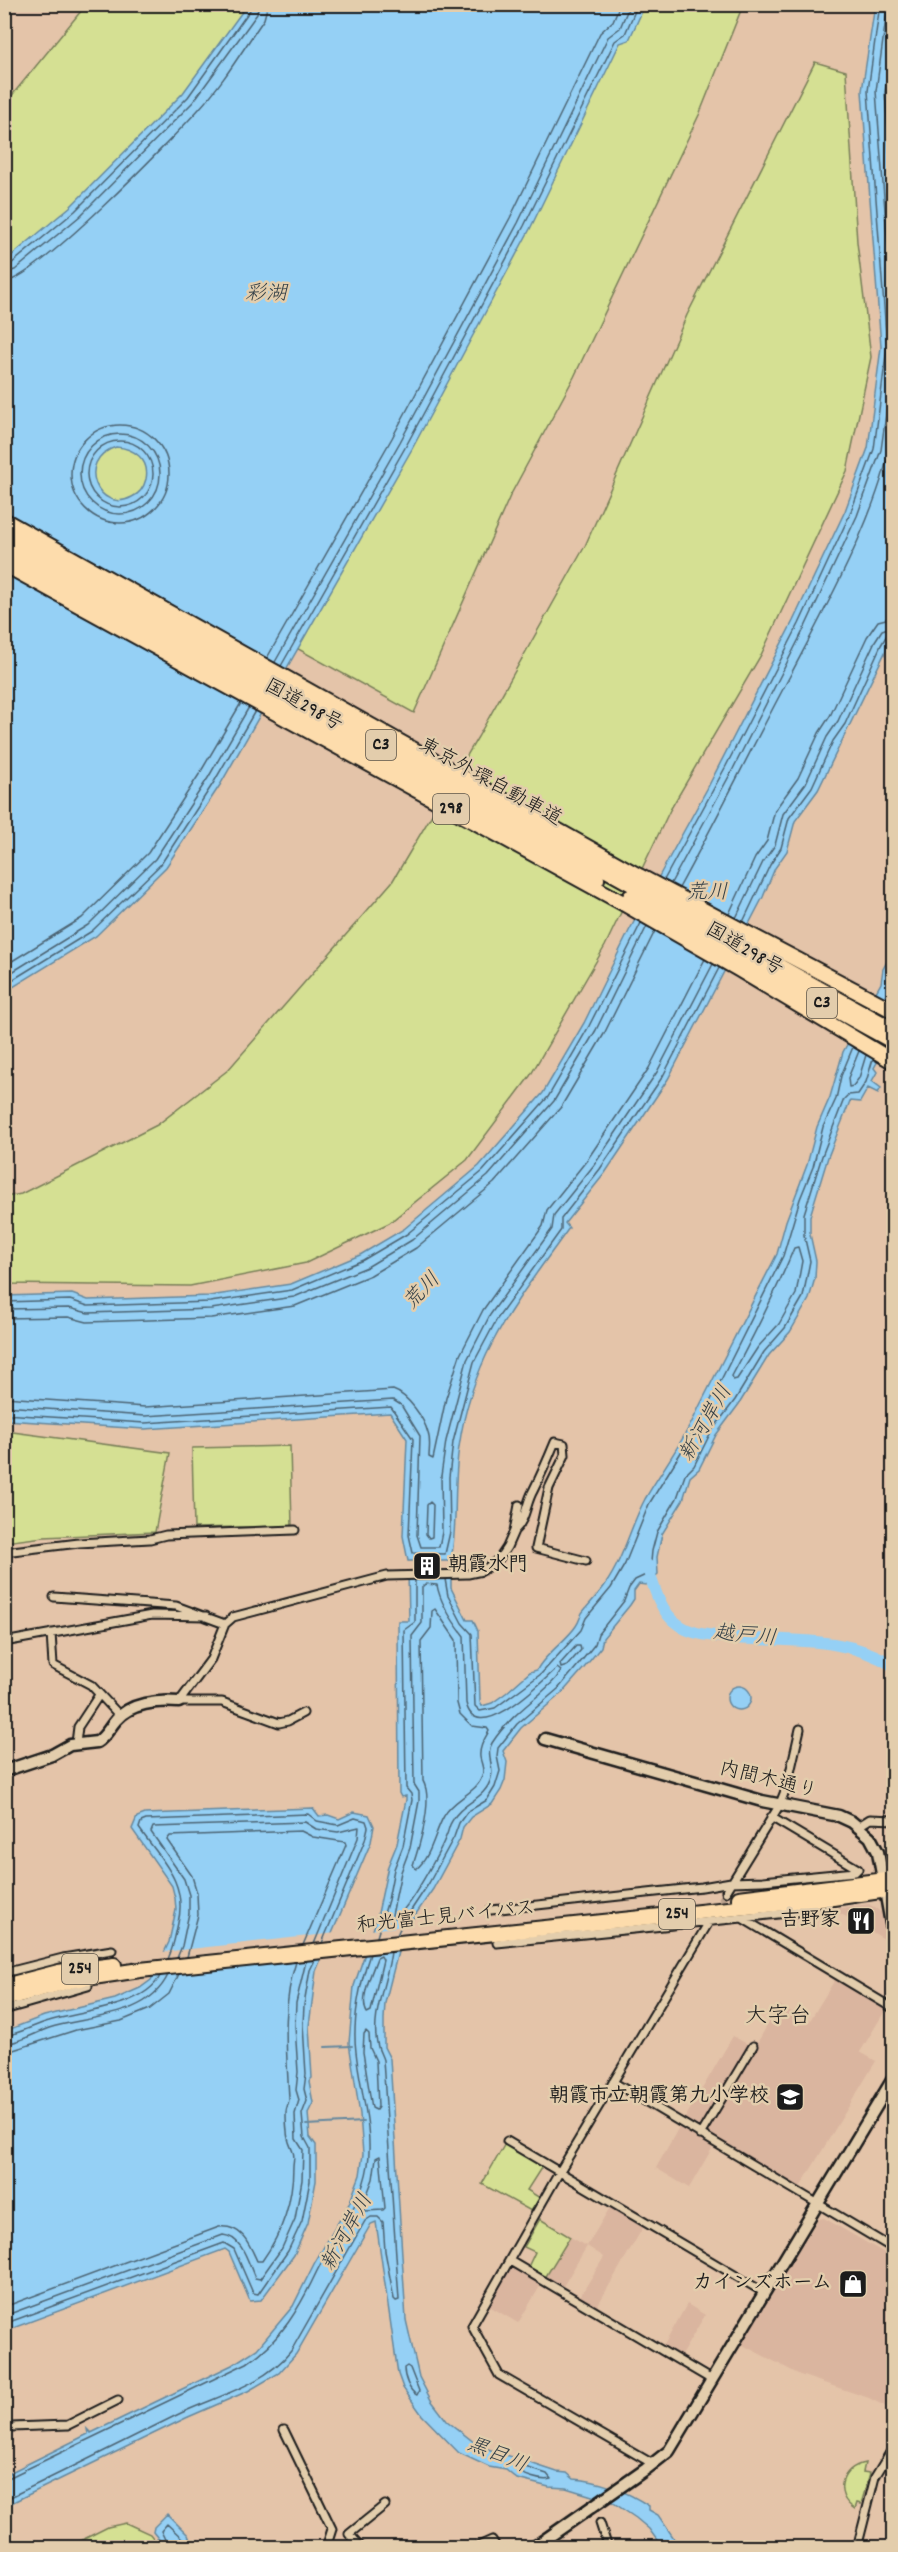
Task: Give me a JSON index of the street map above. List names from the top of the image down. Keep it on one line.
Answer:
{"streets":{"highway":["国道298号","C3","東京外環自動車道","298","254","和光富士見バイパス"],"street":["内間木通り"]},"districts":["大字台"],"water":["彩湖","荒川","新河岸川","越戸川","黒目川"],"places":{"building":["朝霞水門"],"restaurant":["吉野家"],"school or university":["朝霞市立朝霞第九小学校"],"shop":["カインズホーム"]}}
